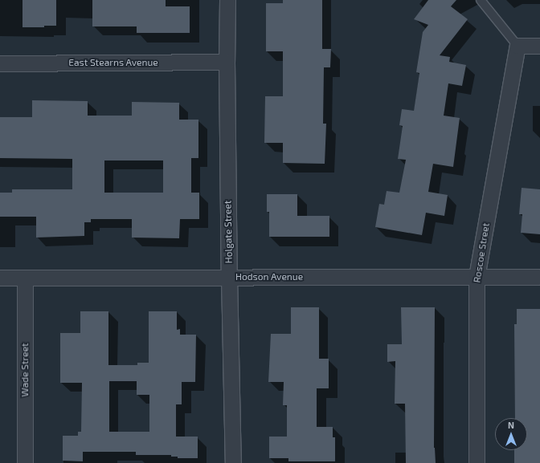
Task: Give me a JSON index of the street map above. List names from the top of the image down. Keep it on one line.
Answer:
{"streets":{"street":["East Stearns Avenue","Holgate Street","Roscoe Street","Hodson Avenue","Wade Street"]},"crossings":[["East Stearns Avenue","Holgate Street"],["Holgate Street","Hodson Avenue"],["Roscoe Street","Hodson Avenue"],["Hodson Avenue","Wade Street"]],"north":"top"}
